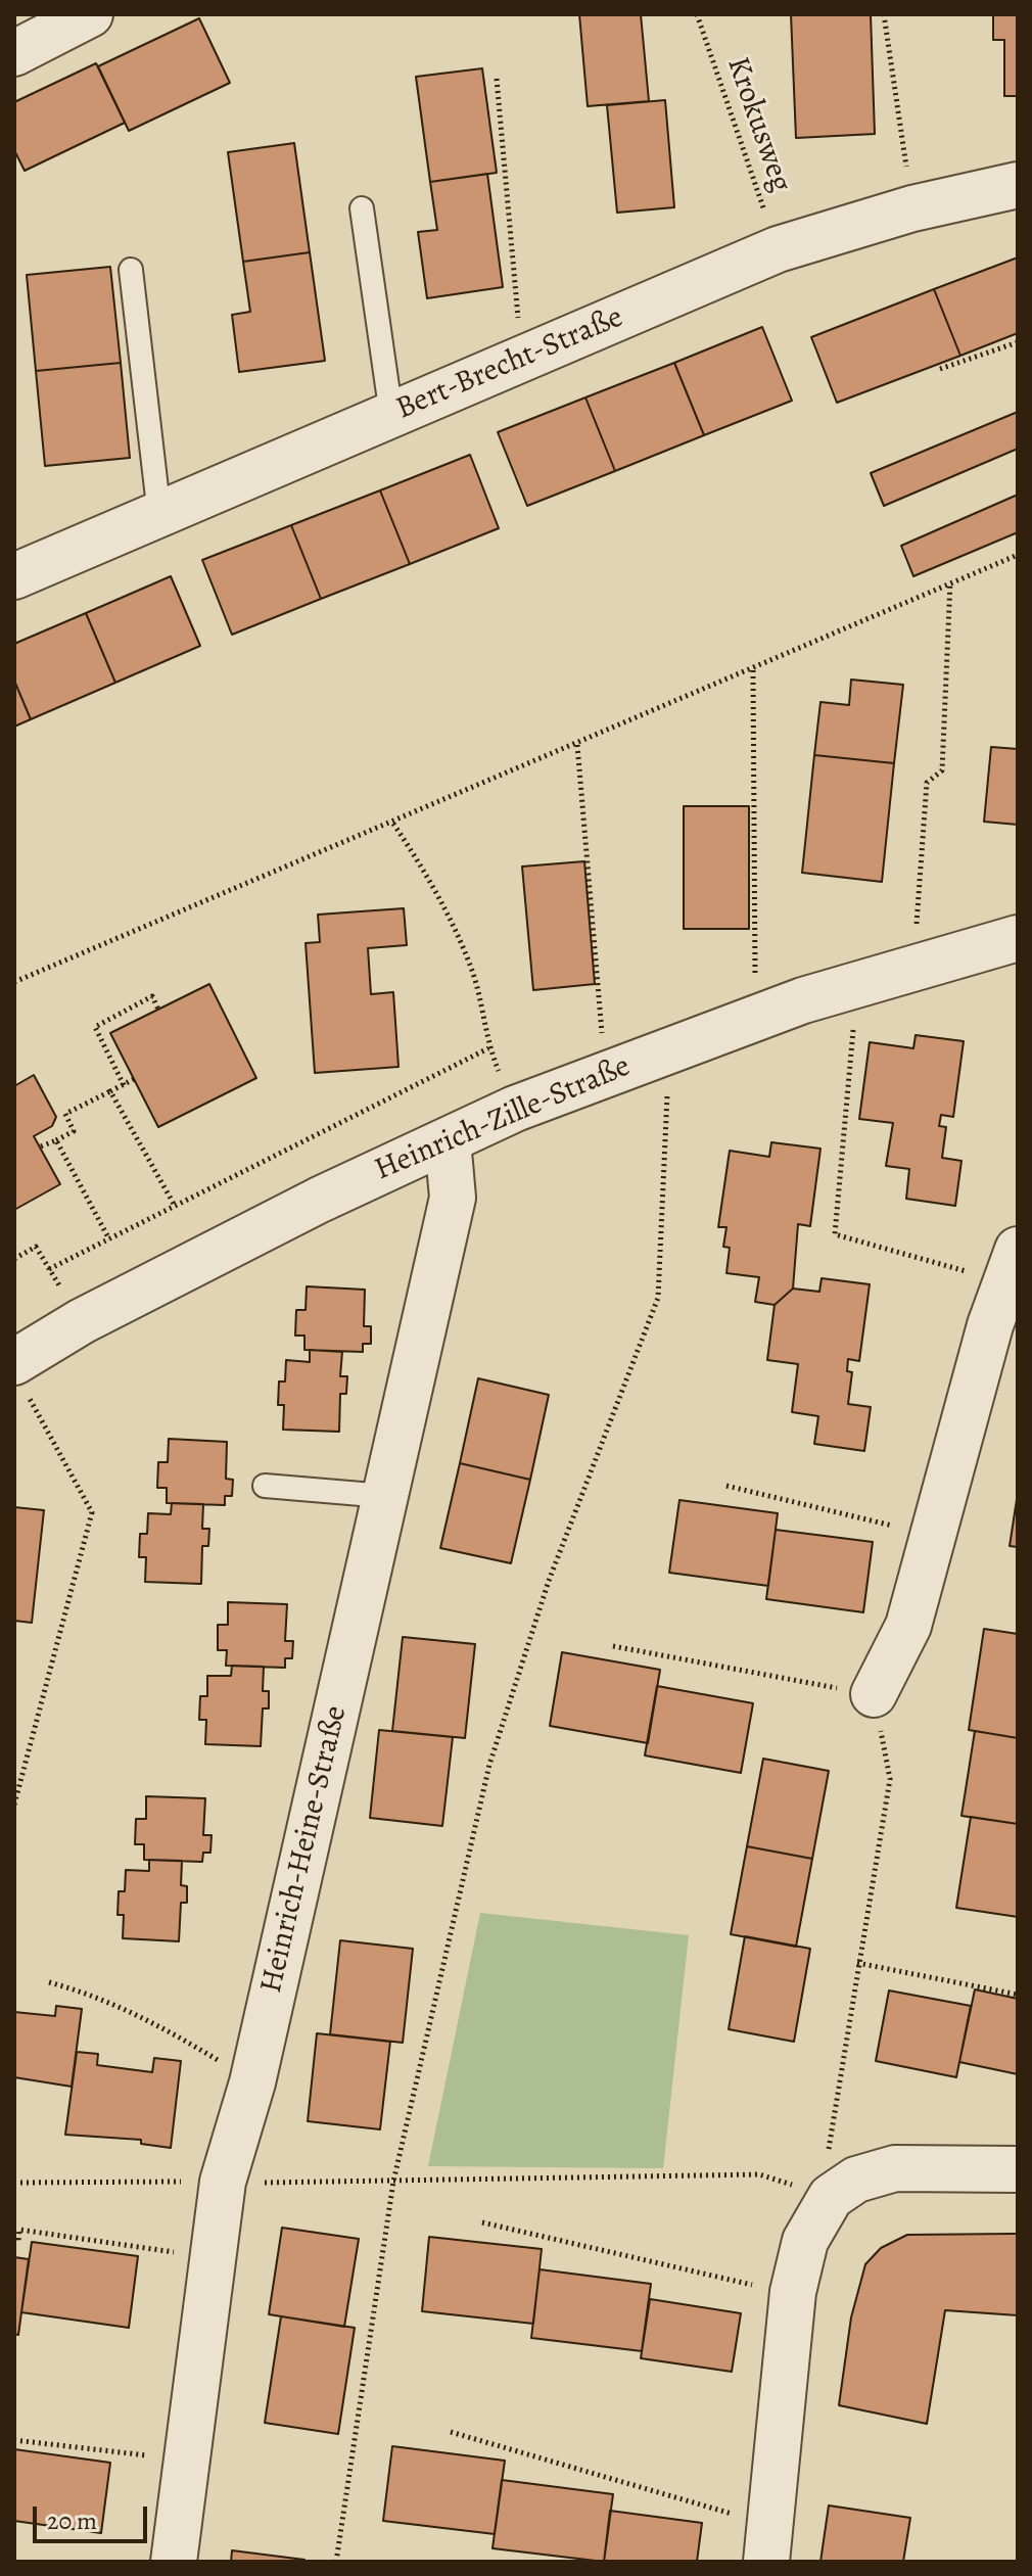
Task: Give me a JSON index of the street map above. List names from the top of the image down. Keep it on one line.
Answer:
{"streets":{"street":["Bert-Brecht-Straße","Heinrich-Zille-Straße","Heinrich-Heine-Straße"],"path":["Krokusweg"]},"crossings":[["Krokusweg","Bert-Brecht-Straße"],["Heinrich-Zille-Straße","Heinrich-Heine-Straße"]],"scale_bar":"20 m"}
